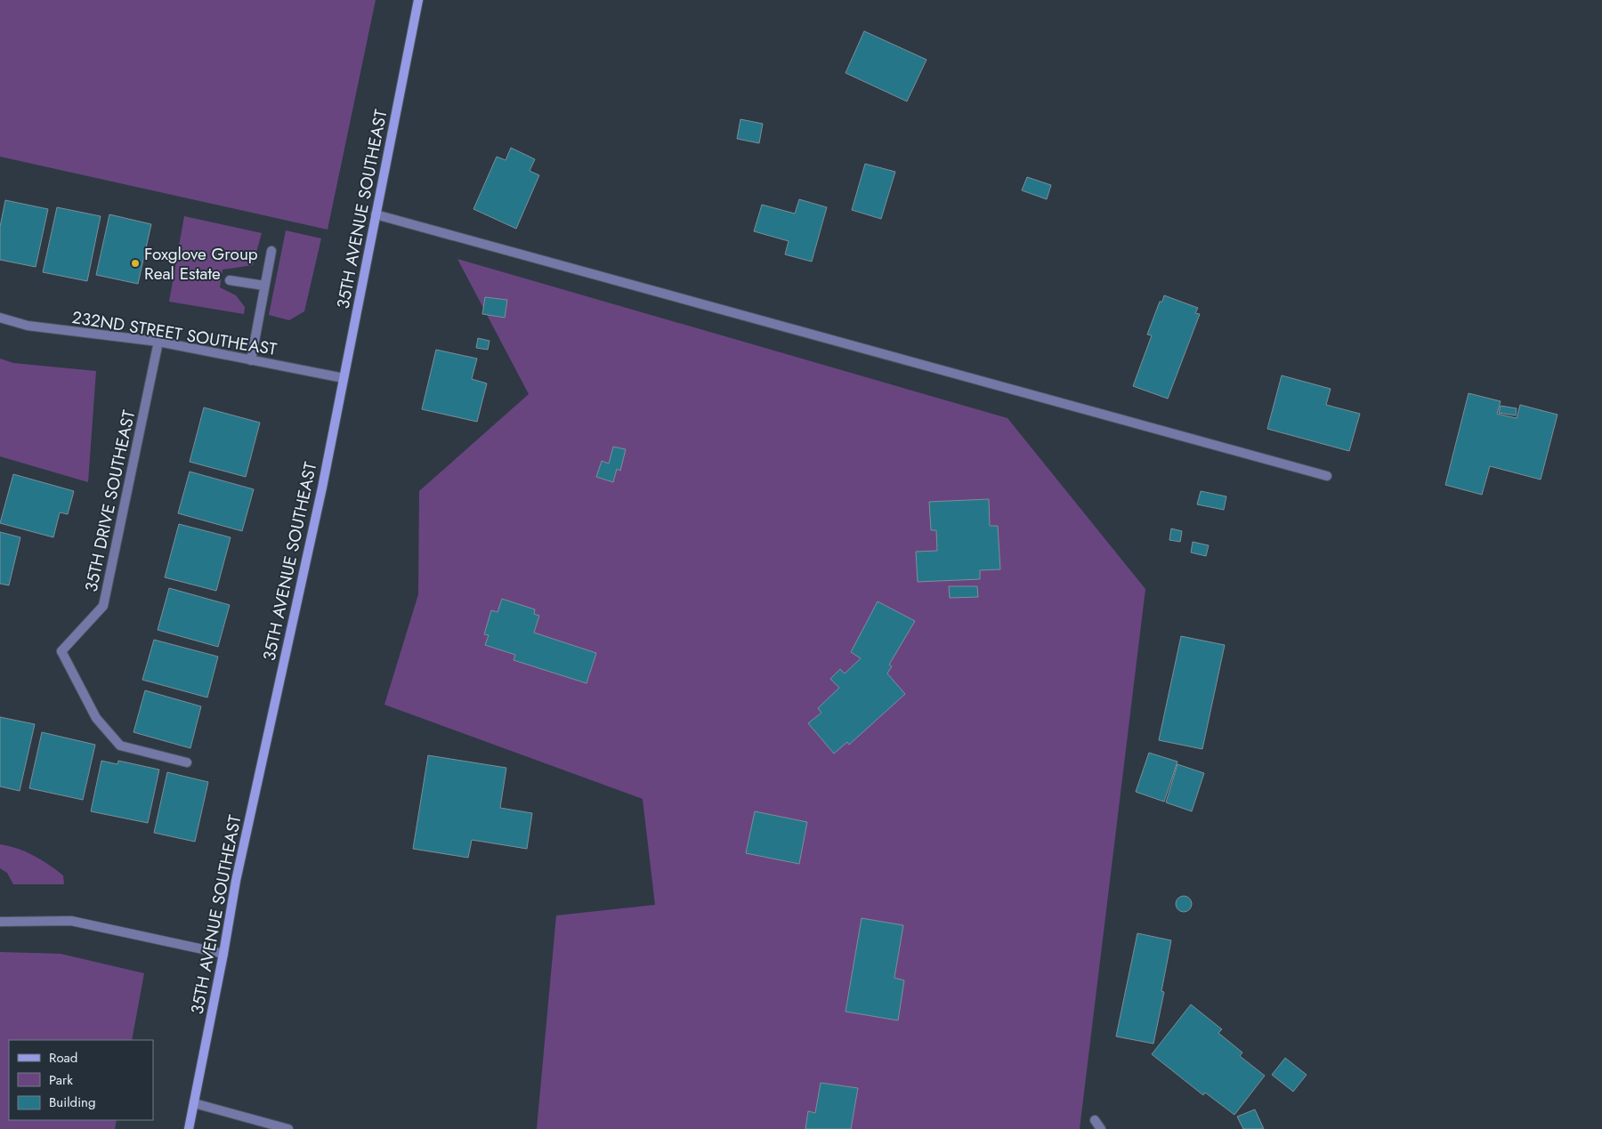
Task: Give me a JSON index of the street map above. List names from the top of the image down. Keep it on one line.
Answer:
{"streets":{"street":["35TH AVENUE SOUTHEAST","232ND STREET SOUTHEAST","35TH DRIVE SOUTHEAST"]},"crossings":[["35TH AVENUE SOUTHEAST","232ND STREET SOUTHEAST"],["232ND STREET SOUTHEAST","35TH DRIVE SOUTHEAST"]],"places":["Foxglove Group Real Estate"],"legend":["Road","Park","Building"]}
